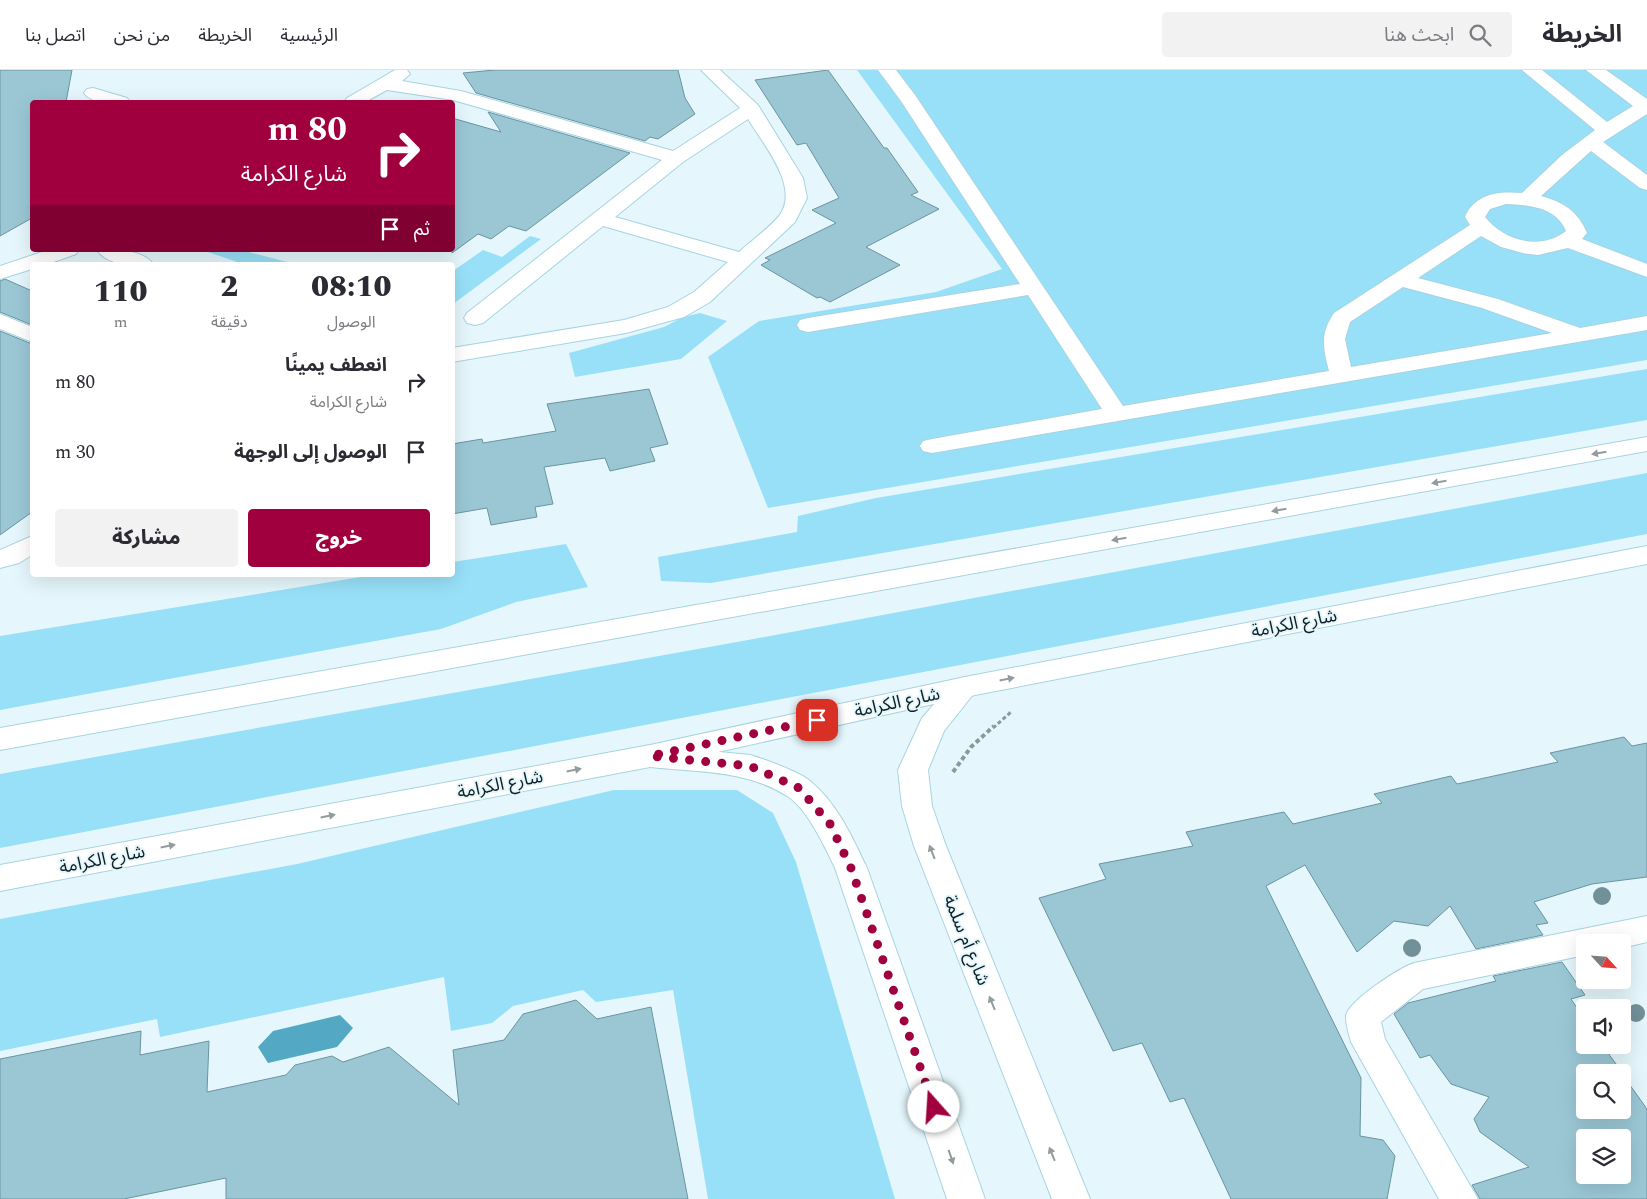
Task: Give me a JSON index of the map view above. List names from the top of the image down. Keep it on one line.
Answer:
{"streets":{"main road":["شارع الكرامة","شارع أم سلمة"]},"crossings":[["شارع الكرامة","شارع أم سلمة"]],"one_way":["شارع أم سلمة"],"north":"bottom right","page":{"header":"الخريطة","search":"ابحث هنا","nav":["الرئيسية","الخريطة","من نحن","اتصل بنا"],"turn":["80 m","شارع الكرامة"],"then":"ثم","eta":["08:10","الوصول","2","دقيقة","110","m"],"list":[{"name":"انعطف يمينًا","note":"شارع الكرامة","value":"80 m"},{"name":"الوصول إلى الوجهة","value":"30 m"}],"buttons":["خروج","مشاركة"]}}
